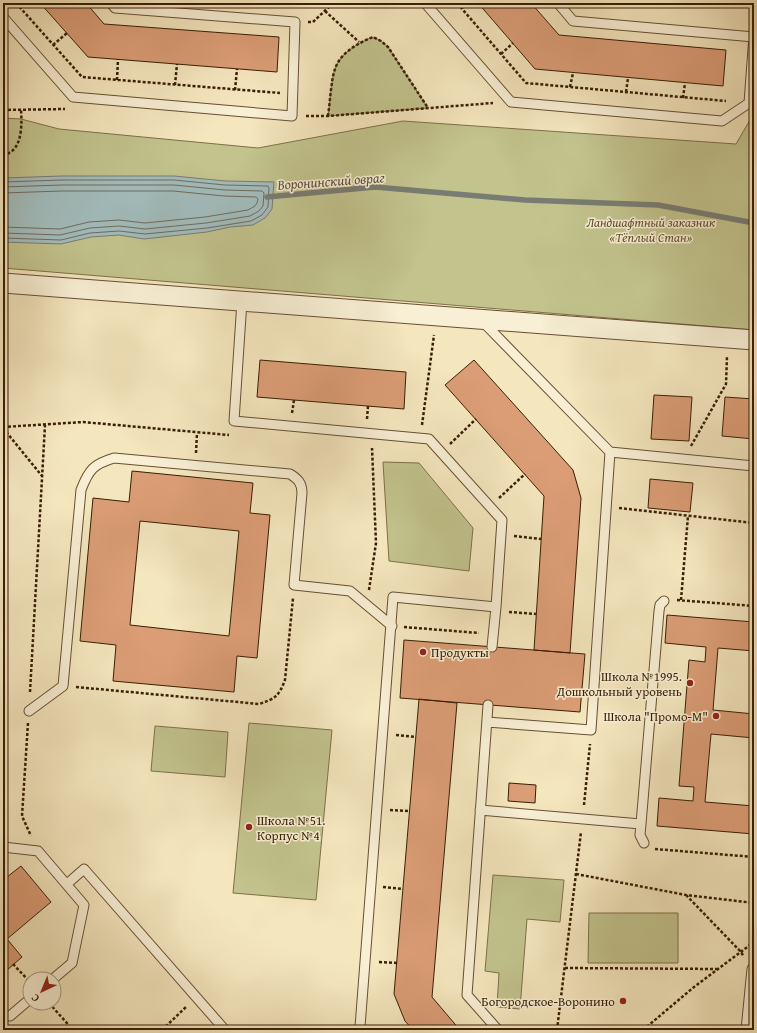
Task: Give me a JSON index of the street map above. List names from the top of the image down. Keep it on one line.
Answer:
{"water":["Воронинский овраг"],"parks":["Ландшафтный заказник «Тёплый Стан»"],"places":["Продукты","Школа №1995. Дошкольный уровень","Школа \"Промо-М\"","Школа №51. Корпус №4","Богородское-Воронино"],"north":"bottom left"}
